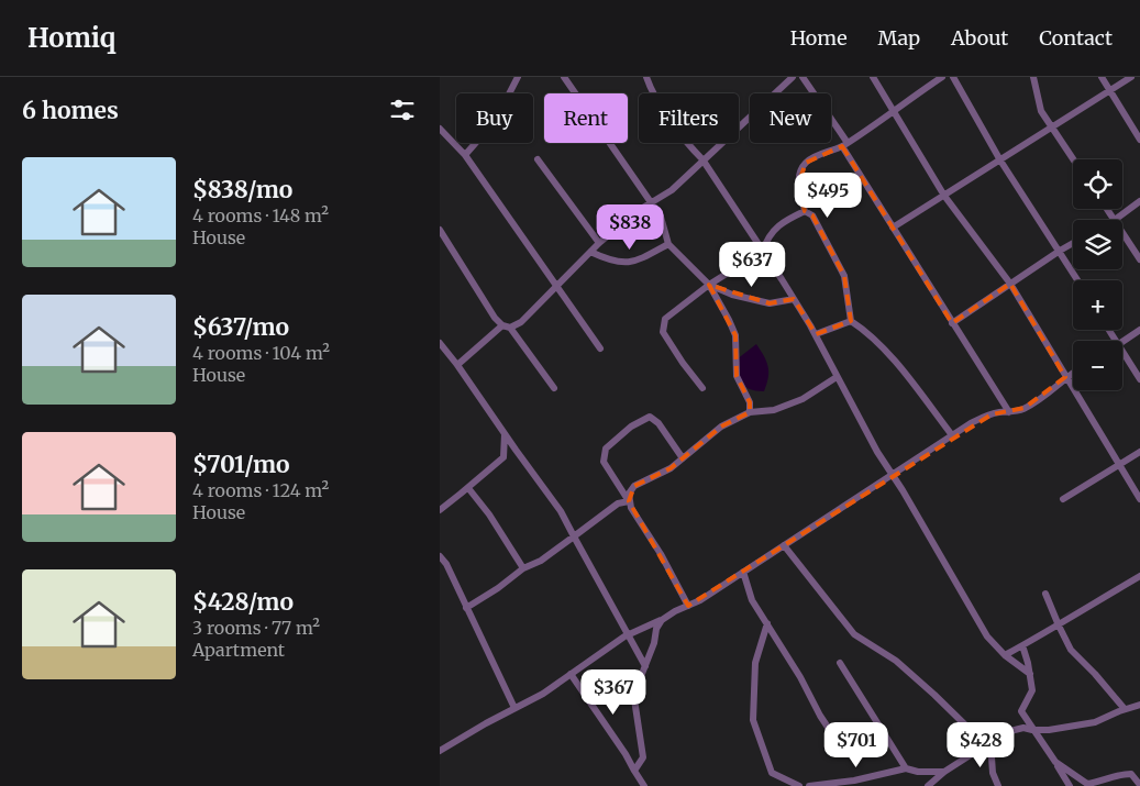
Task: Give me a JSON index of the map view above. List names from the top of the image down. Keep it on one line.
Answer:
{"page":{"header":"Homiq","nav":["Home","Map","About","Contact"],"heading":"6 homes","chip":["Buy","Rent","Filters","New"],"list":[{"name":"$838/mo","note":"4 rooms · 148 m² · House"},{"name":"$637/mo","note":"4 rooms · 104 m² · House"},{"name":"$701/mo","note":"4 rooms · 124 m² · House"},{"name":"$428/mo","note":"3 rooms · 77 m² · Apartment"}],"map_buttons":["+","−"],"price":["$495","$838","$637","$367","$701","$428"]}}
